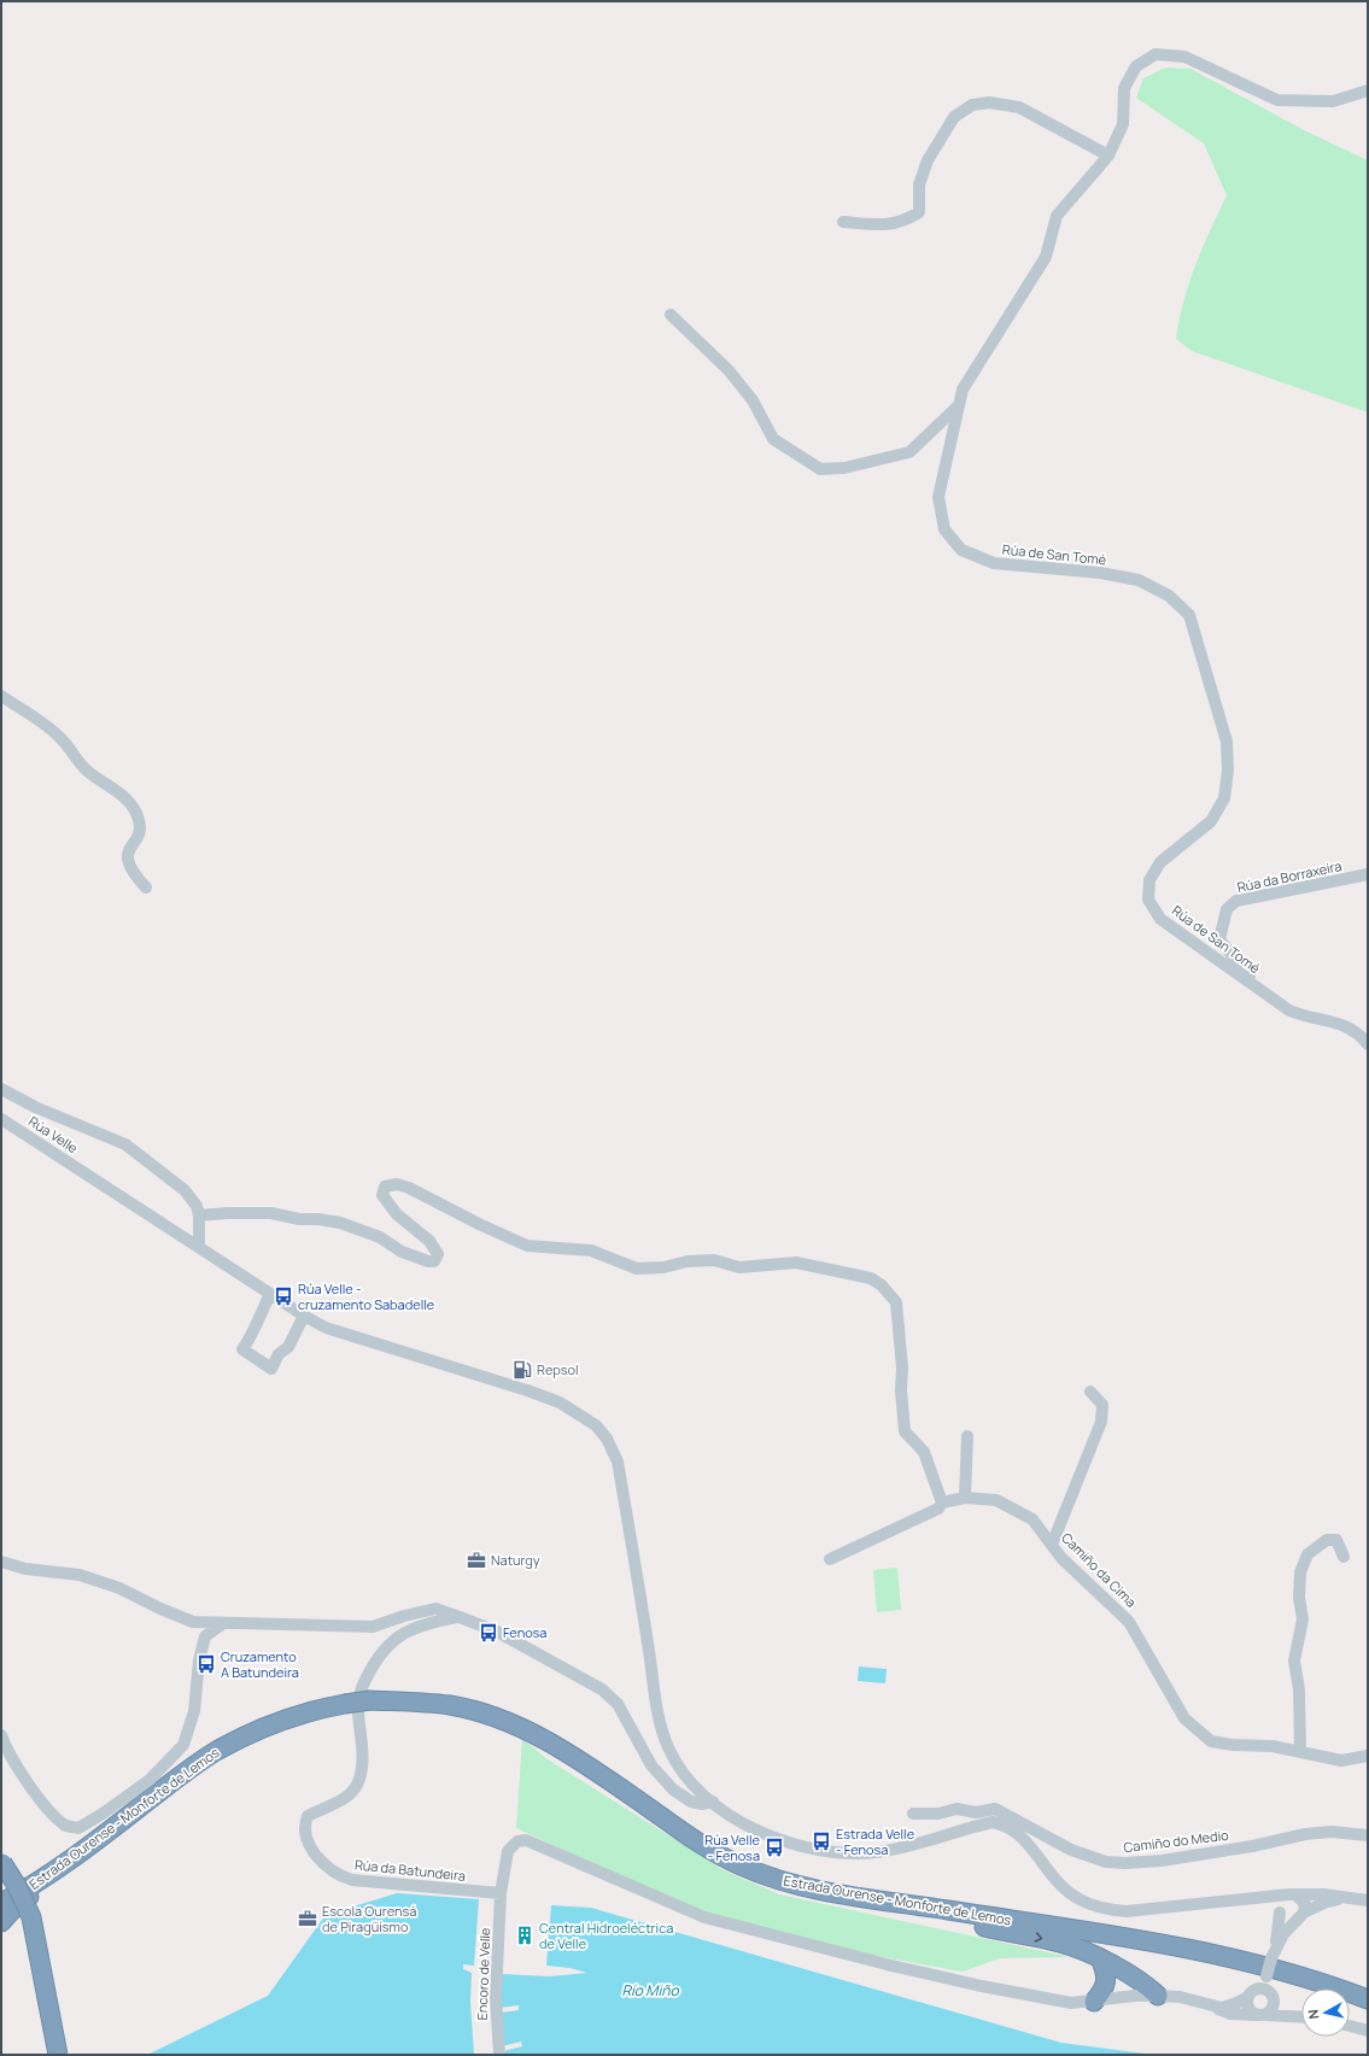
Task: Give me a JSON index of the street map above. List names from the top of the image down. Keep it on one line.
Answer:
{"streets":{"highway":["Estrada Ourense - Monforte de Lemos"],"street":["Rúa de San Tomé","Rúa da Borraxeira","Rúa Velle","Camiño da Cima","Camiño do Medio","Rúa da Batundeira","Encoro de Velle"]},"crossings":[["Rúa de San Tomé","Rúa da Borraxeira"],["Rúa Velle","Camiño do Medio"],["Rúa da Batundeira","Encoro de Velle"]],"water":["Río Miño"],"places":{"bus stop":["Rúa Velle - cruzamento Sabadelle","Fenosa","Cruzamento A Batundeira","Estrada Velle - Fenosa","Rúa Velle - Fenosa"],"fuel station":["Repsol"],"office":["Naturgy","Escola Ourensá de Piragüismo"],"building":["Central Hidroeléctrica de Velle"]},"north":"left"}
